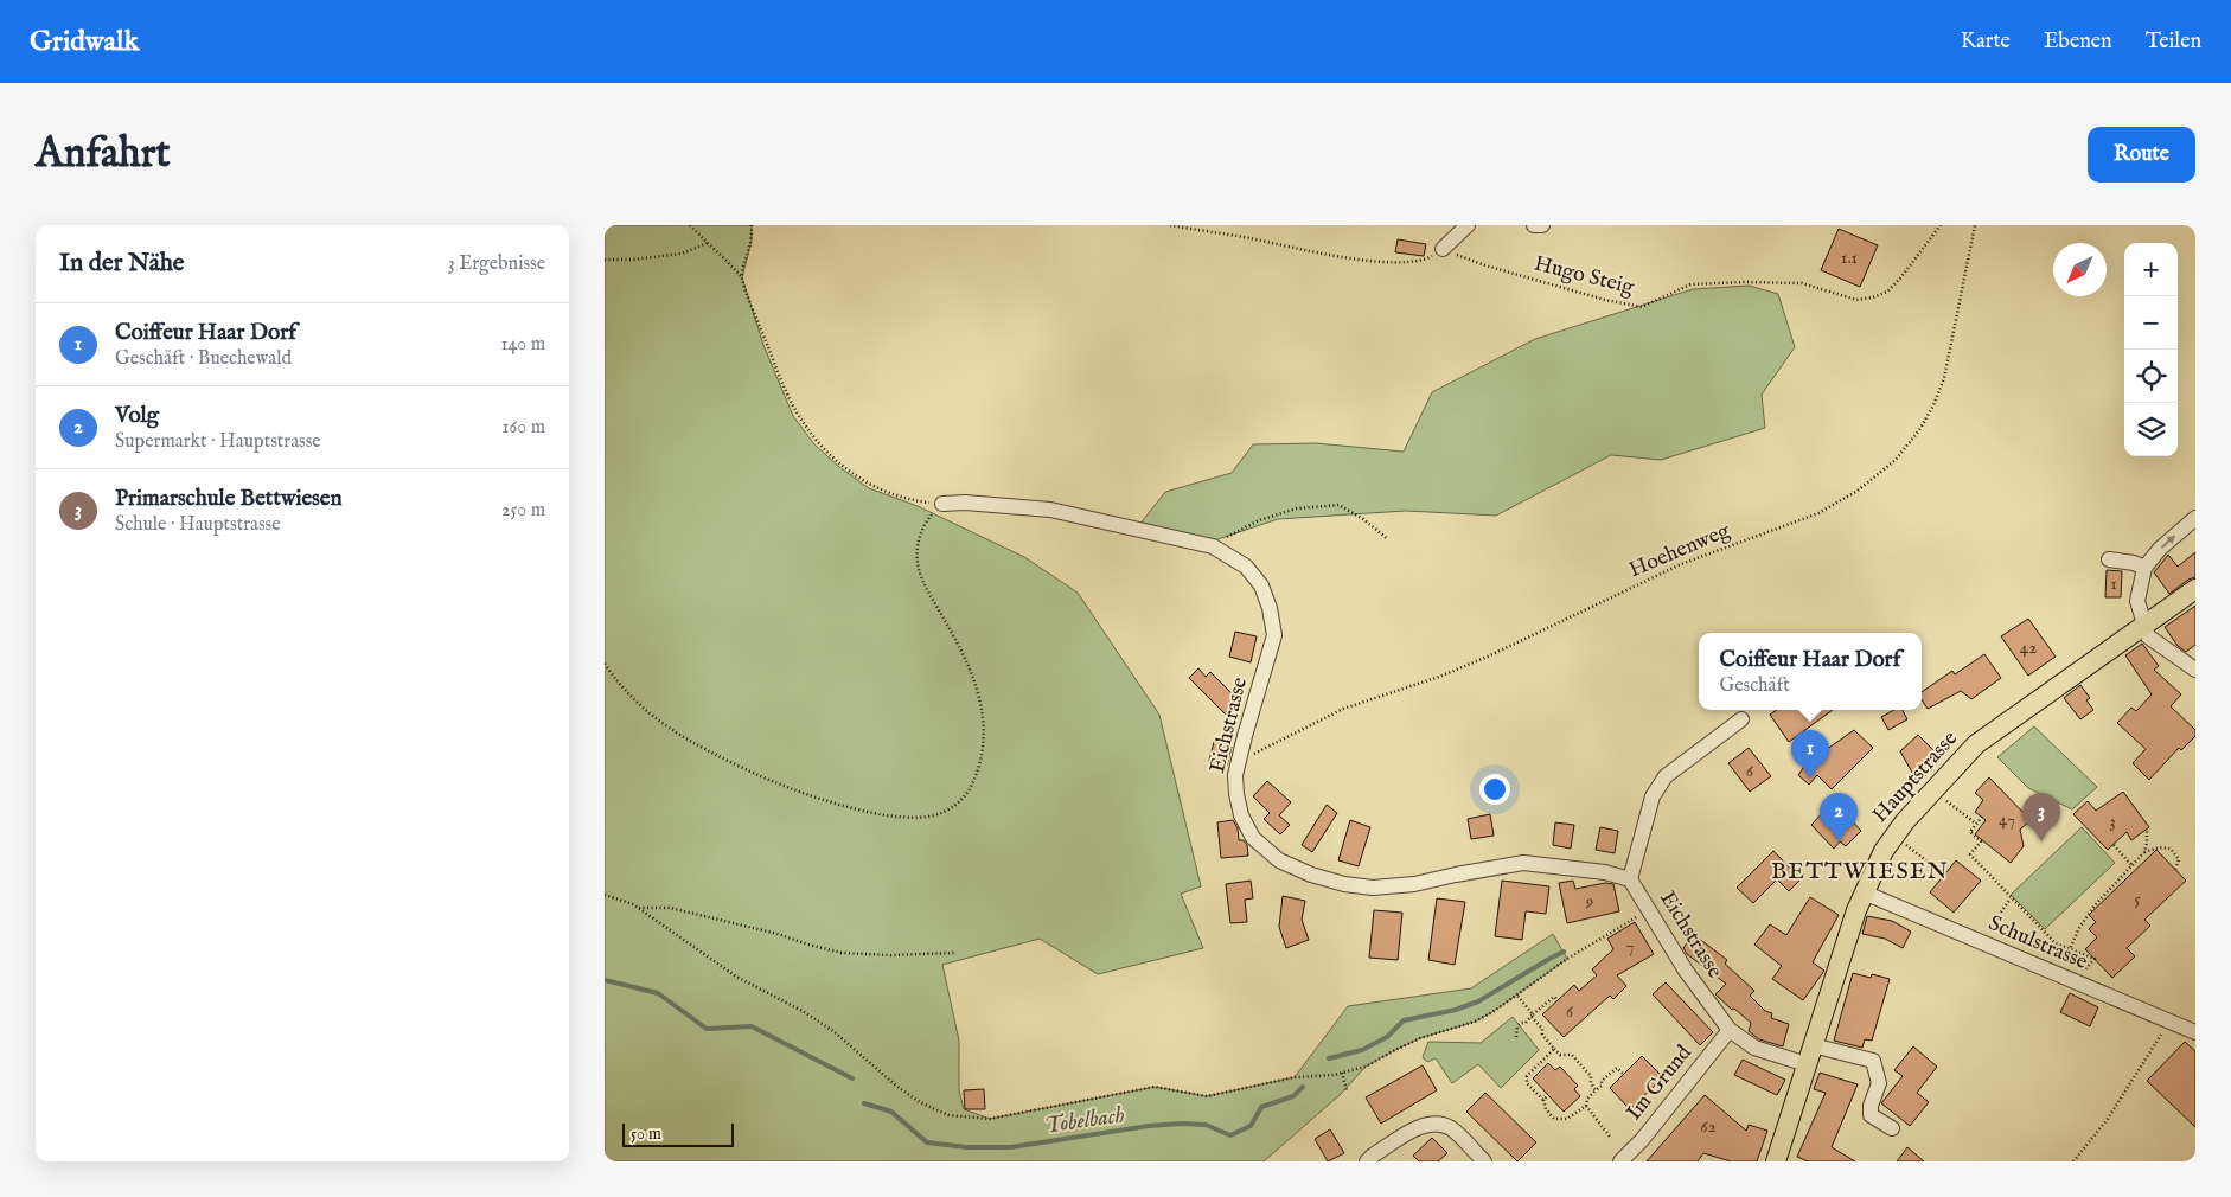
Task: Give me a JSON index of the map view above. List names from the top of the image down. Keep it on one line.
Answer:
{"streets":{"main road":["Hauptstrasse"],"street":["Eichstrasse","Schulstrasse","Im Grund"],"path":["Hugo Steig","Hoehenweg"]},"crossings":[["Hoehenweg","Eichstrasse"],["Eichstrasse","Hauptstrasse"],["Eichstrasse","Im Grund"],["Hauptstrasse","Schulstrasse"]],"districts":["BETTWIESEN"],"water":["Tobelbach"],"house_numbers":["1.1","1","42","6","47","3","5","9","7","6","62"],"scale_bar":"50 m","north":"bottom left","page":{"header":"Gridwalk","nav":["Karte","Ebenen","Teilen"],"buttons":"Route","title":"Anfahrt","heading":["In der Nähe","3 Ergebnisse"],"map_buttons":["+","−"],"list":[{"mark":"1","name":"Coiffeur Haar Dorf","note":"Geschäft · Buechewald","value":"140 m"},{"mark":"2","name":"Volg","note":"Supermarkt · Hauptstrasse","value":"160 m"},{"mark":"3","name":"Primarschule Bettwiesen","note":"Schule · Hauptstrasse","value":"250 m"}],"popup":["Coiffeur Haar Dorf","Geschäft"],"pins":["1","2","3"],"scale":"50 m"}}
